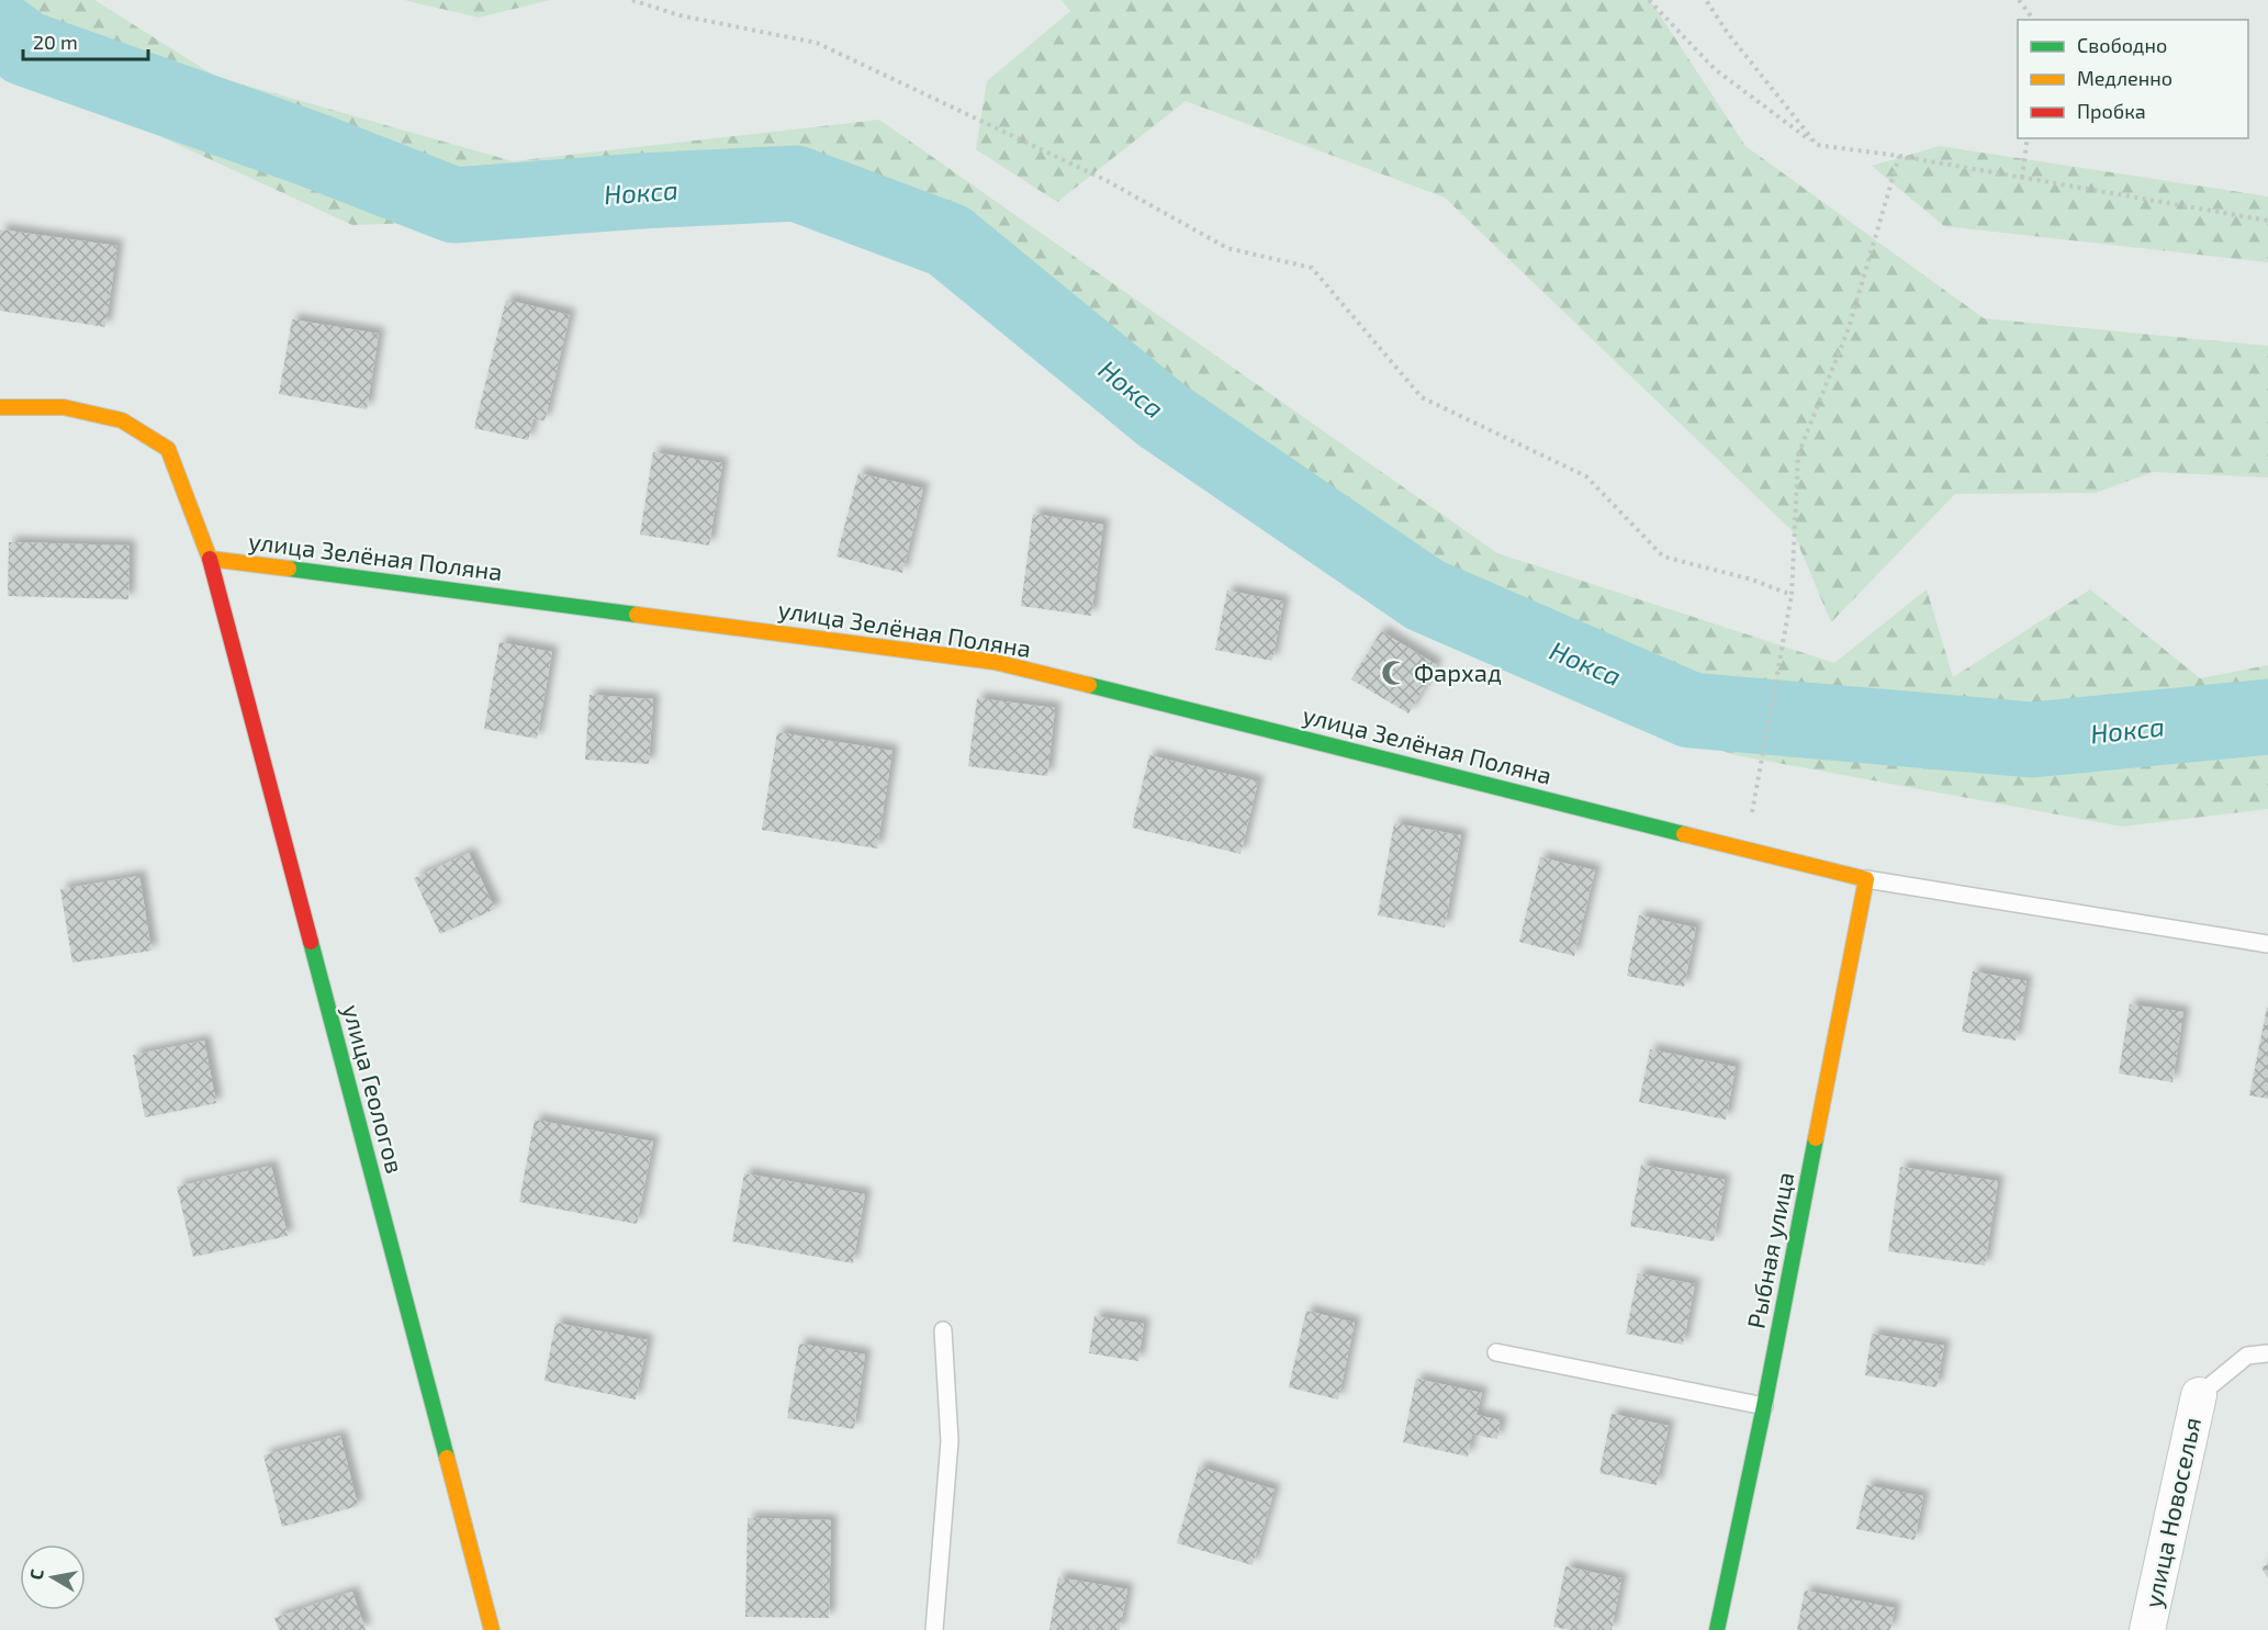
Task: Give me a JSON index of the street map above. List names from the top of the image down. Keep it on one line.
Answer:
{"streets":{"street":["улица Зелёная Поляна","улица Геологов","Рыбная улица","улица Новоселья"]},"crossings":[["улица Зелёная Поляна","улица Геологов"],["улица Зелёная Поляна","Рыбная улица"]],"water":["Нокса"],"places":{"mosque":["Фархад"]},"legend":["Свободно","Медленно","Пробка"],"scale_bar":"20 m","north":"left"}
